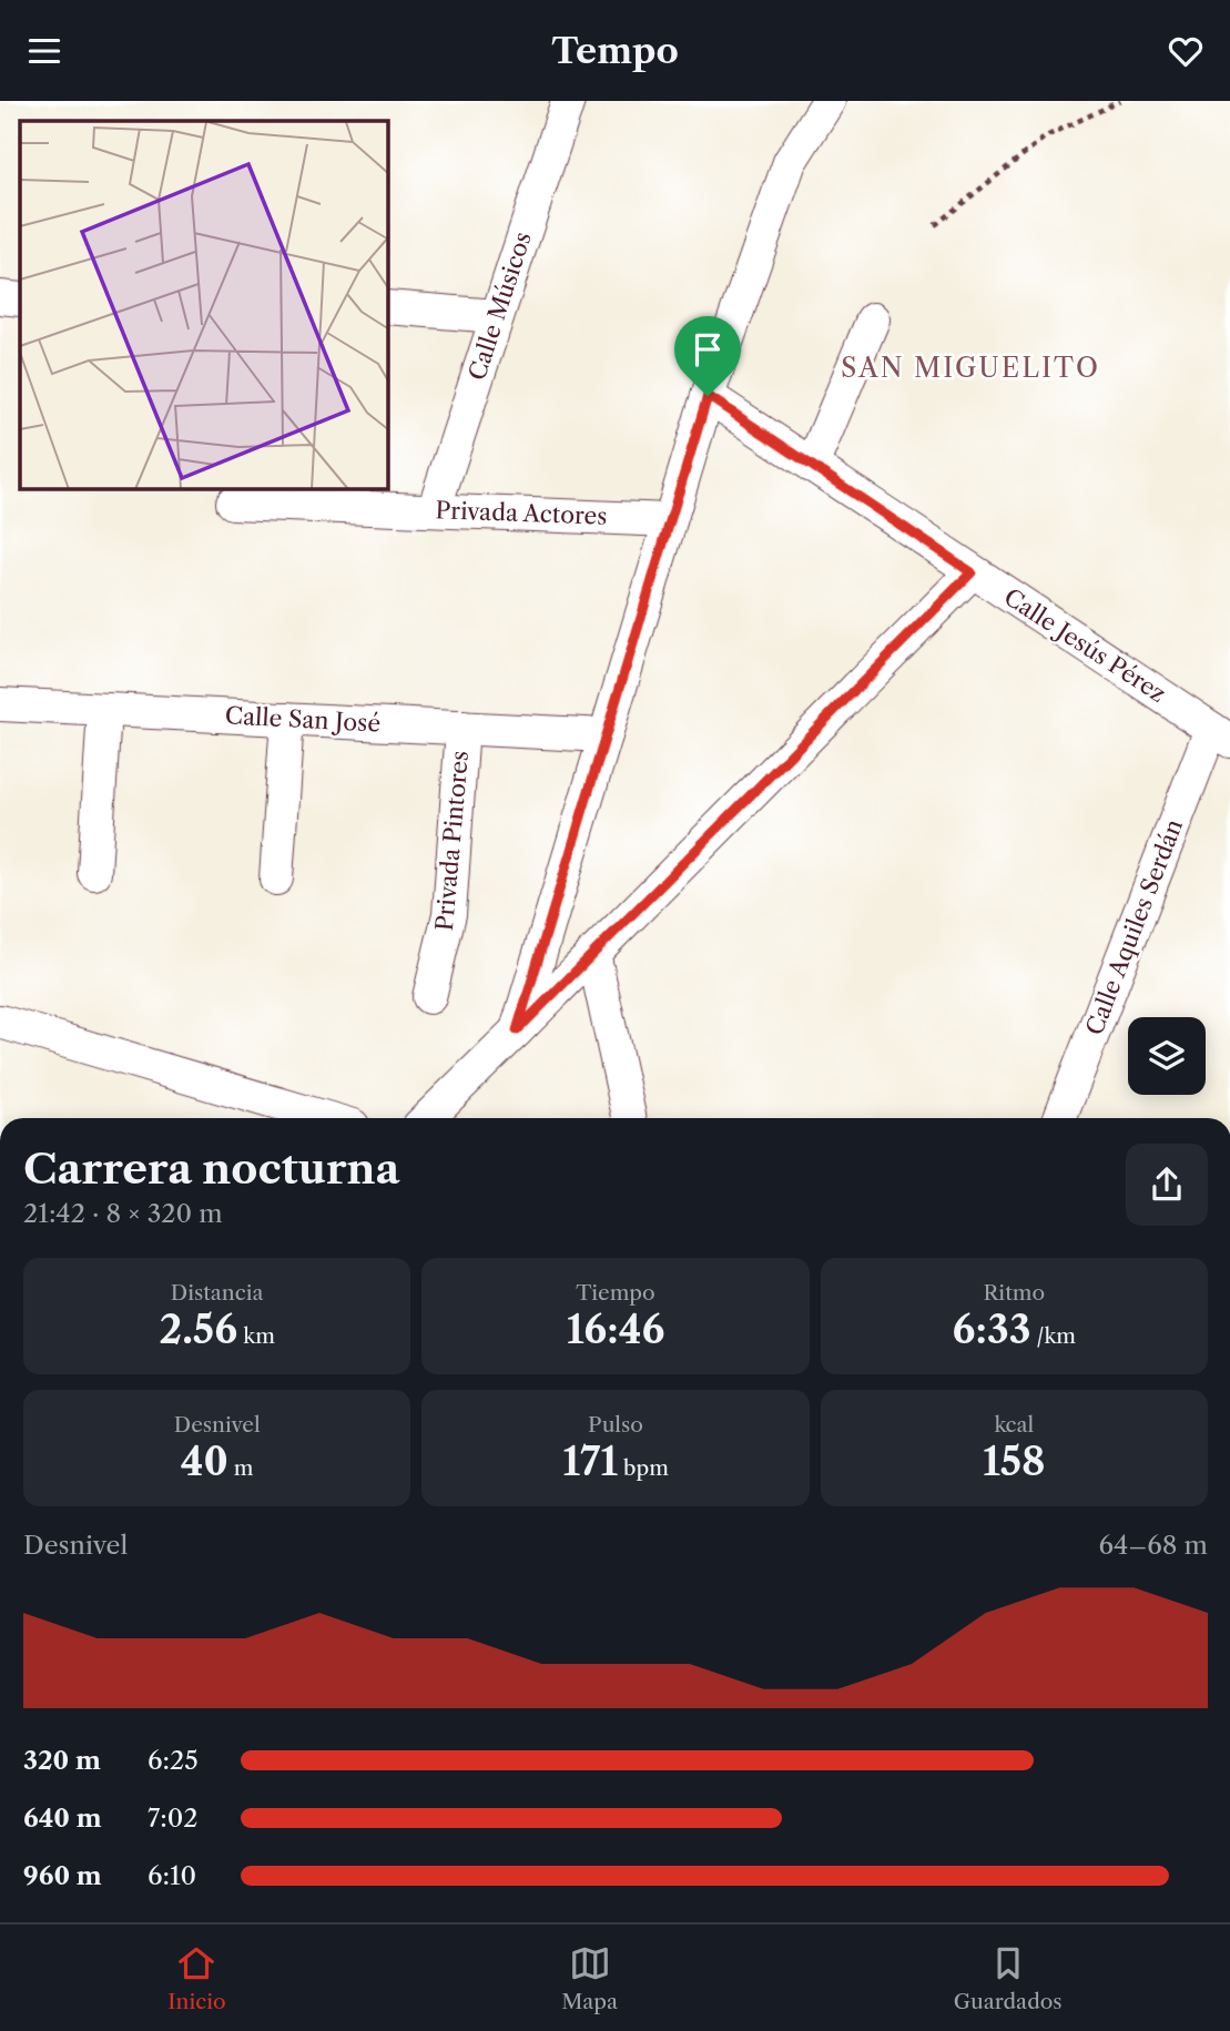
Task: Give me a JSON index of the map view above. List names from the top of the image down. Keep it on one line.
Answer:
{"streets":{"street":["Calle Músicos","Privada Actores","Calle Jesús Pérez","Calle San José","Privada Pintores","Calle Aquiles Serdán"]},"crossings":[["Calle Músicos","Privada Actores"],["Calle Jesús Pérez","Calle Aquiles Serdán"],["Calle San José","Privada Pintores"]],"districts":["SAN MIGUELITO"],"page":{"header":"Tempo","heading":["Carrera nocturna","21:42 · 8 × 320 m"],"stats":[["Distancia","2.56 km"],["Tiempo","16:46"],["Ritmo","6:33 /km"],["Desnivel","40 m"],["Pulso","171 bpm"],["kcal","158"]],"chart":["Desnivel","64–68 m"],"list":[{"name":"320 m","note":"6:25"},{"name":"640 m","note":"7:02"},{"name":"960 m","note":"6:10"}],"tabs":["Inicio","Mapa","Guardados"]}}
